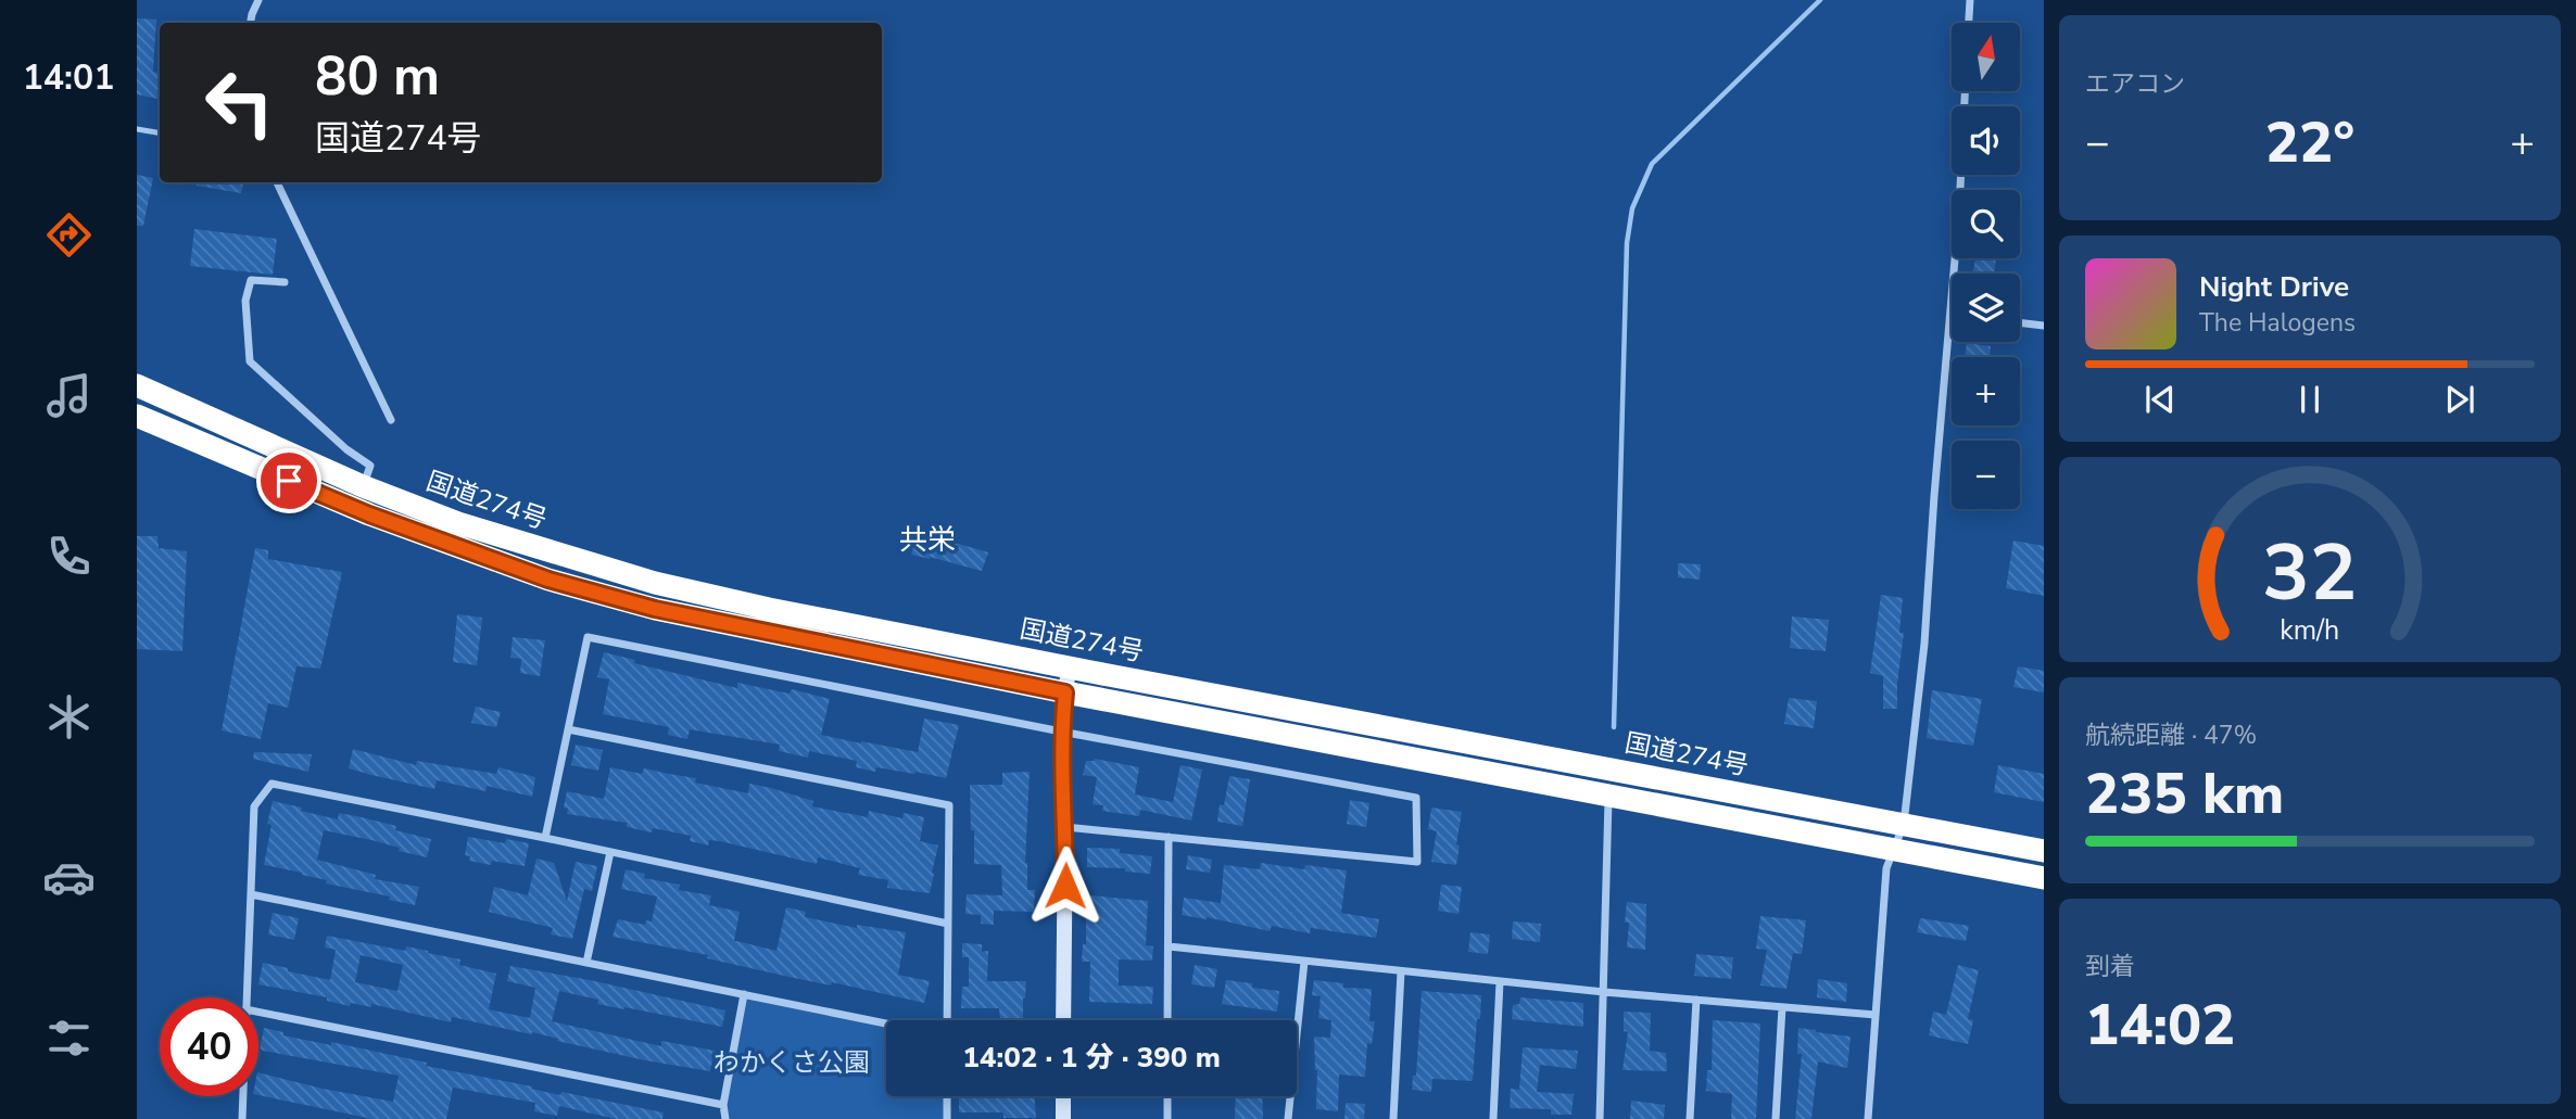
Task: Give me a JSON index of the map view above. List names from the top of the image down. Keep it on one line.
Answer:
{"streets":{"highway":["国道274号"]},"districts":["共栄"],"parks":["わかくさ公園"],"north":"top","page":{"tabs":"14:01","tile":["エアコン",["航続距離 · 47%","235 km"],["到着","14:02"]],"map_buttons":["+","−"],"turn":["80 m","国道274号"],"heat":["−","22°","+"],"song":["Night Drive","The Halogens"],"limit":"40","trip":"14:02 · 1 分 · 390 m","gauge":["32","km/h"]}}
